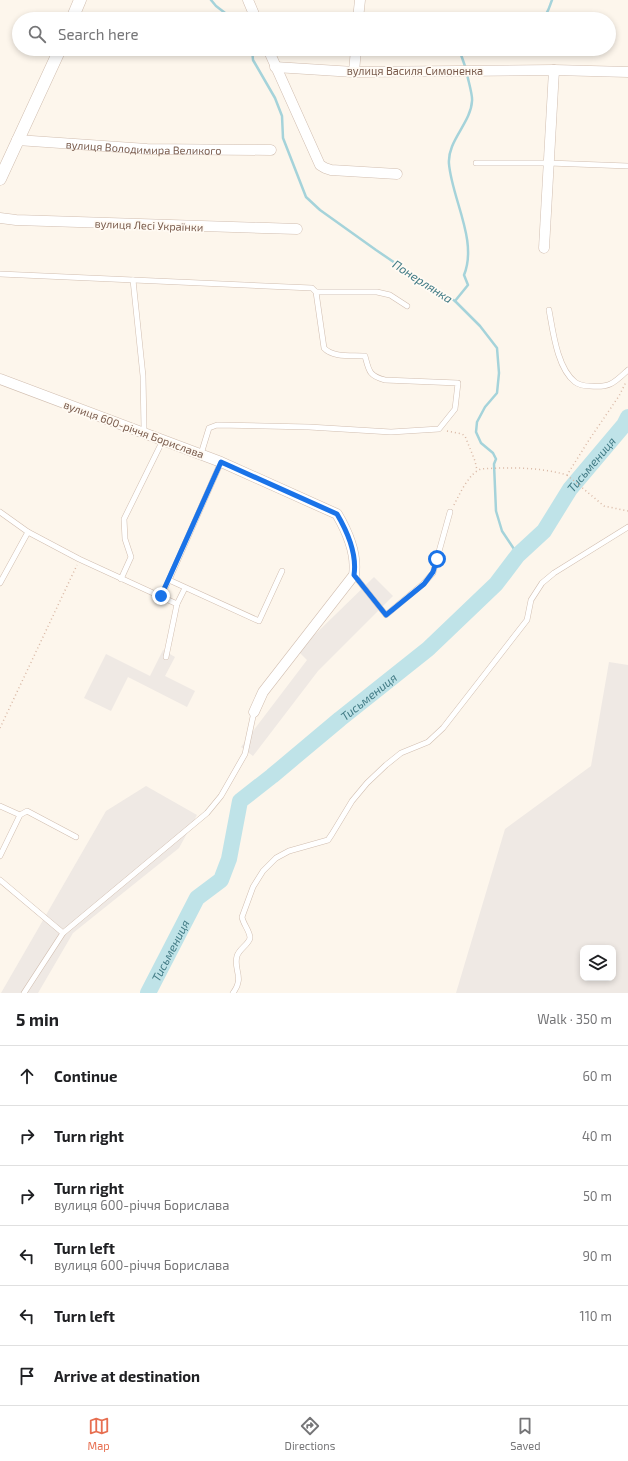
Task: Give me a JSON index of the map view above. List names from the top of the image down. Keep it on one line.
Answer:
{"streets":{"street":["вулиця Василя Симоненка","вулиця Володимира Великого","вулиця Лесі Українки","вулиця 600-річчя Борислава"]},"water":["Понерлянка","Тисьмениця"],"page":{"search":"Search here","heading":["5 min","Walk · 350 m"],"list":[["Continue","60 m"],["Turn right","40 m"],["Turn right","вулиця 600-річчя Борислава","50 m"],["Turn left","вулиця 600-річчя Борислава","90 m"],["Turn left","110 m"],"Arrive at destination"],"nav":["Map","Directions","Saved"]}}
